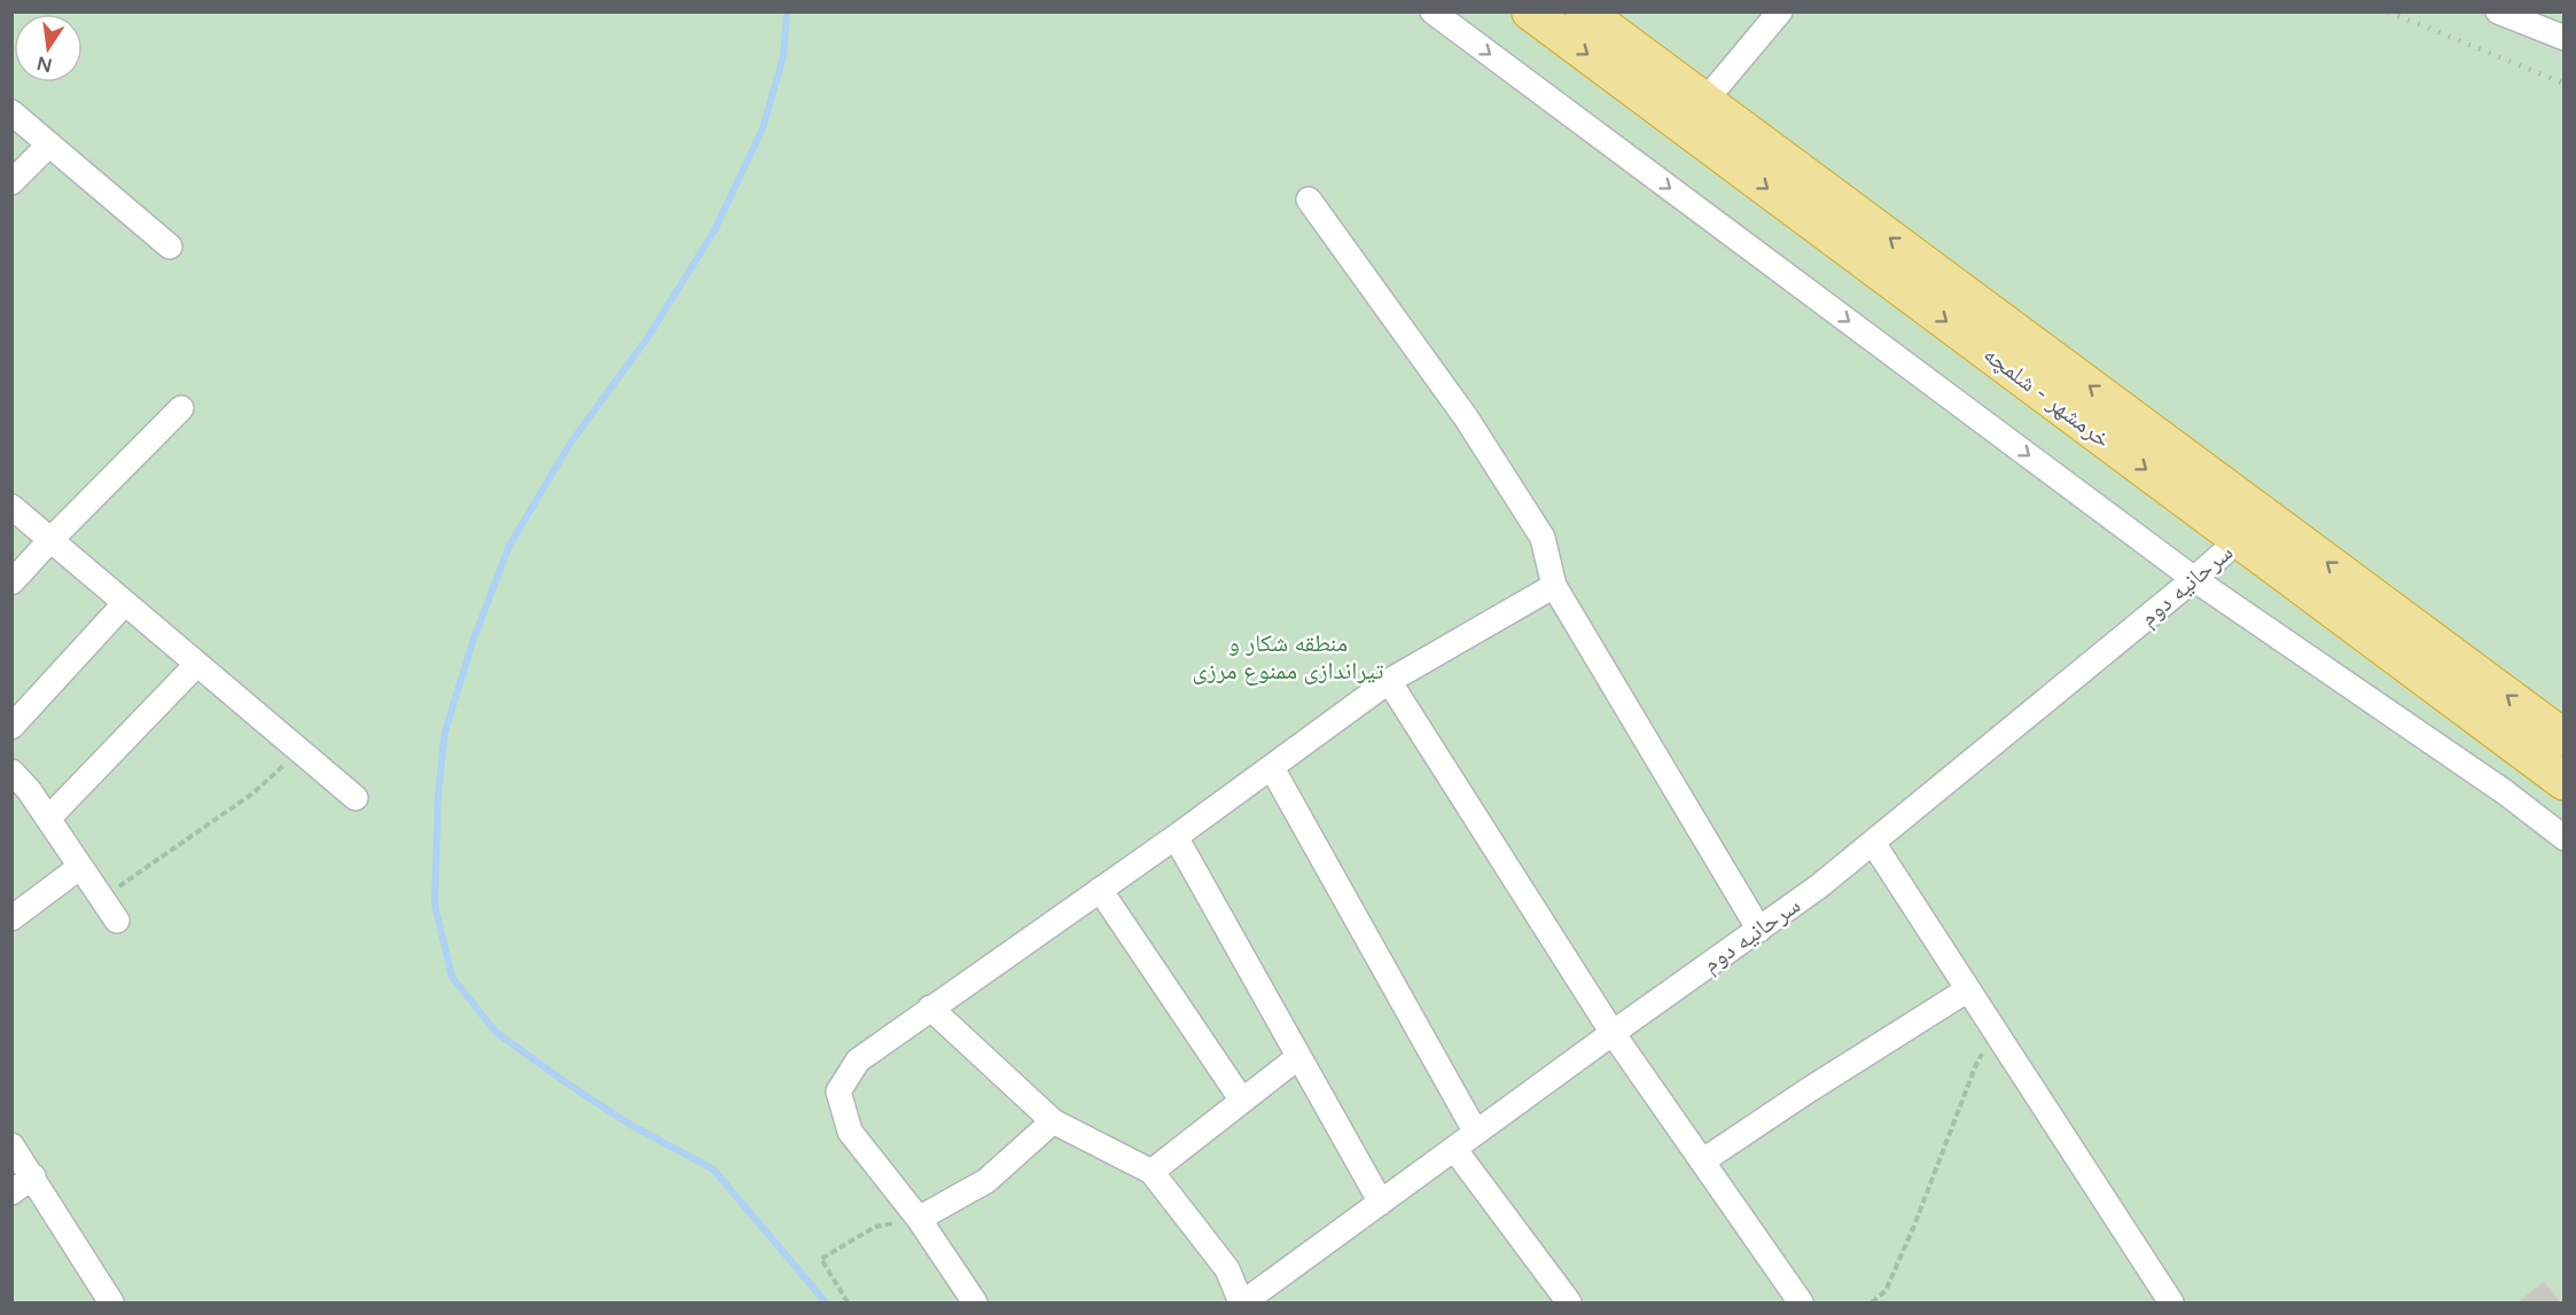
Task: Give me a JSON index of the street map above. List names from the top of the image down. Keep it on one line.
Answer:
{"streets":{"highway":["خرمشهر - شلمچه"],"street":["سرحانیه دوم"]},"crossings":[["خرمشهر - شلمچه","سرحانیه دوم"]],"parks":["منطقه شکار و تیراندازی ممنوع مرزی"],"north":"bottom"}
